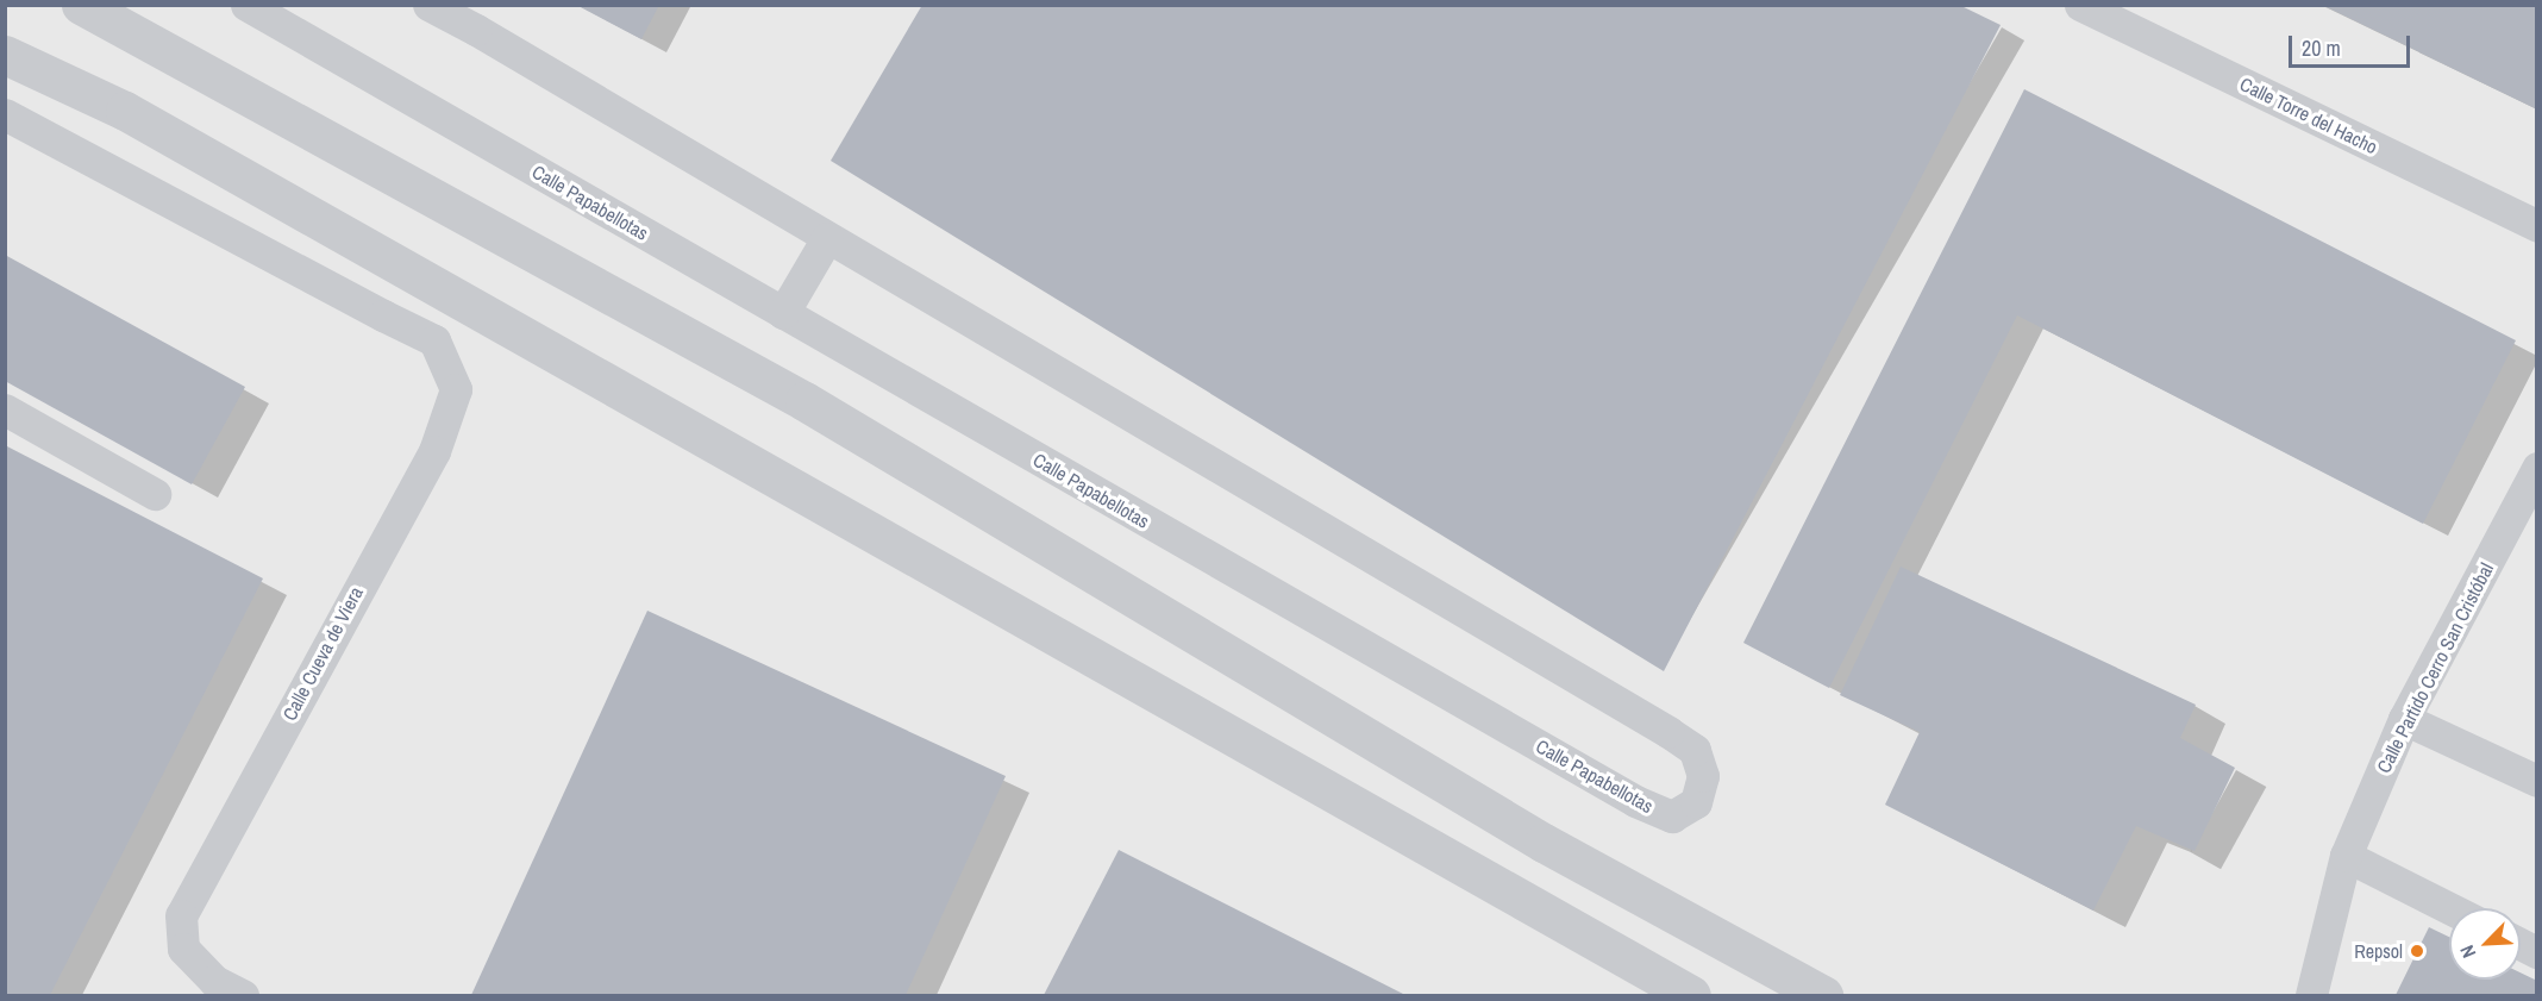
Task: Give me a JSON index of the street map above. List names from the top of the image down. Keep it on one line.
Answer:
{"streets":{"street":["Calle Torre del Hacho","Calle Papabellotas","Calle Cueva de Viera","Calle Partido Cerro San Cristóbal"]},"places":["Repsol"],"scale_bar":"20 m","north":"bottom left"}
